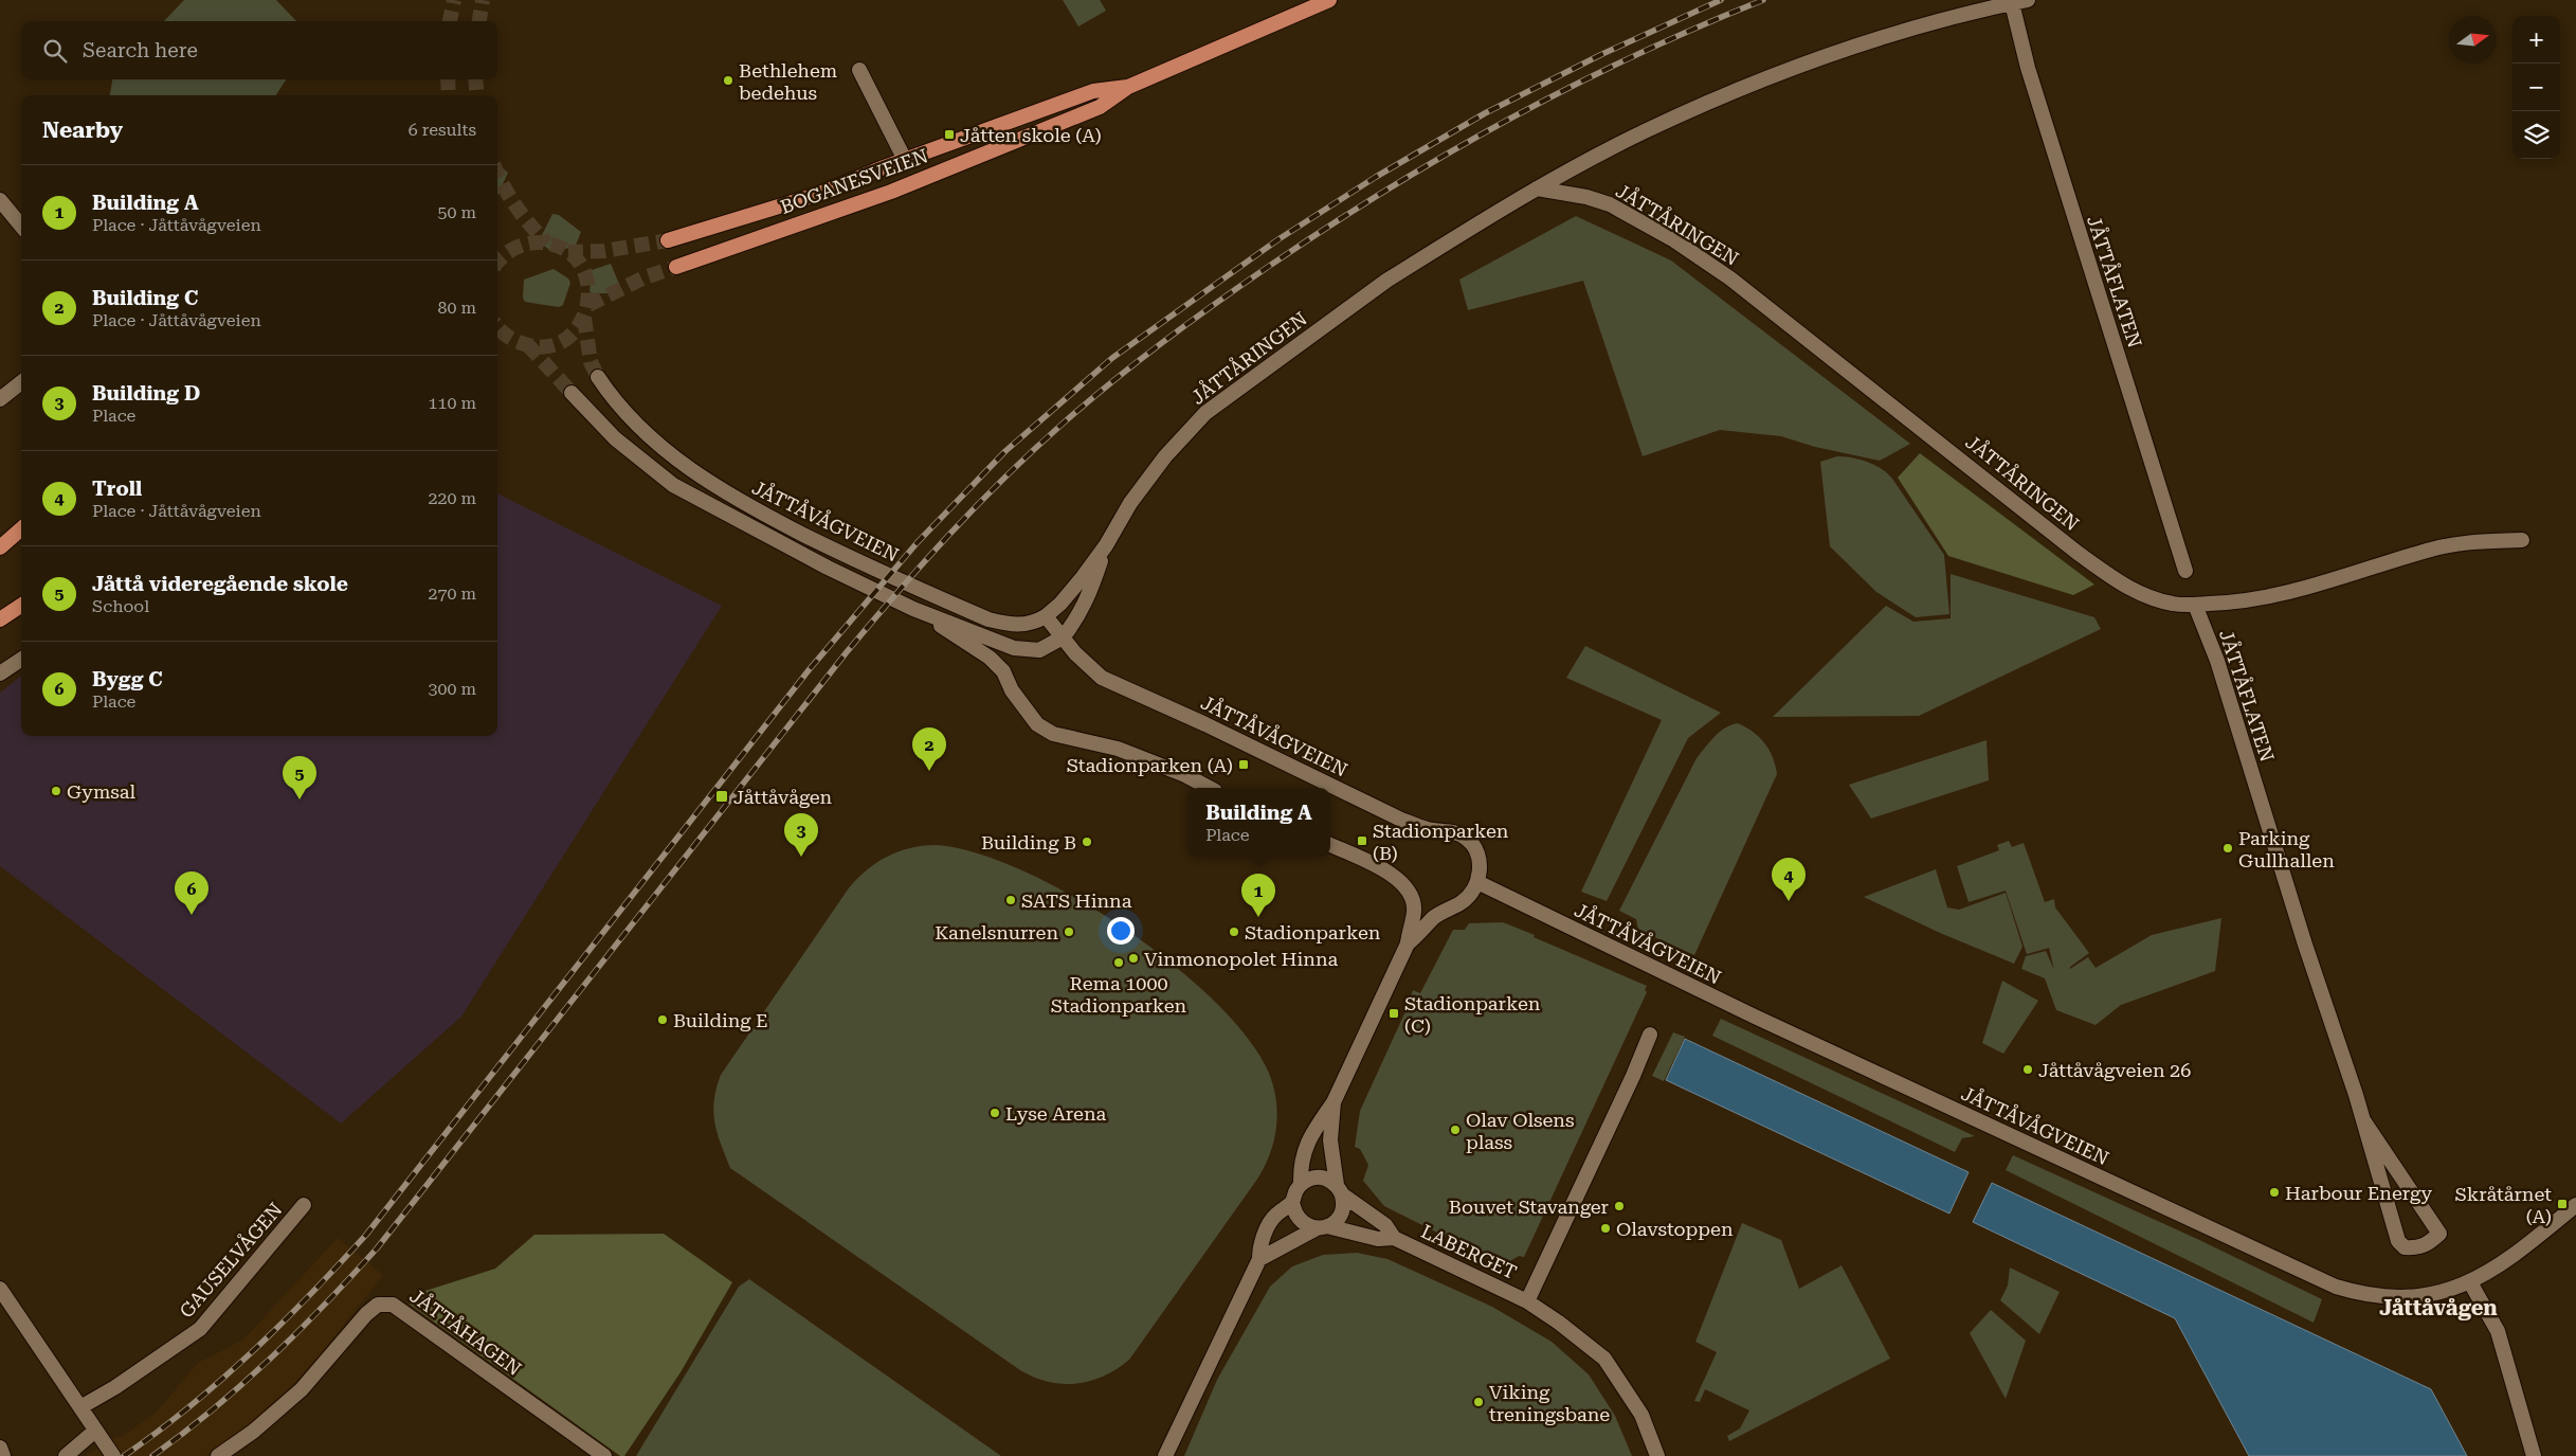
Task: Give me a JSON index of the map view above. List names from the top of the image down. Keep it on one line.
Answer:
{"streets":{"main road":["BOGANESVEIEN"],"street":["JÅTTÅRINGEN","JÅTTÅFLATEN","JÅTTÅVÅGVEIEN","LABERGET","GAUSELVÅGEN","JÅTTÅHAGEN"]},"crossings":[["JÅTTÅRINGEN","JÅTTÅFLATEN"],["JÅTTÅRINGEN","JÅTTÅVÅGVEIEN"]],"districts":["Jåttåvågen"],"places":{"other":["Bethlehem bedehus","Gymsal","Building B","Parking Gullhallen","SATS Hinna","Kanelsnurren","Stadionparken","Vinmonopolet Hinna","Rema 1000 Stadionparken","Building E","Jåttåvågveien 26","Lyse Arena","Olav Olsens plass","Harbour Energy","Bouvet Stavanger","Olavstoppen","Viking treningsbane"],"transit":["Jåtten skole (A)","Stadionparken (A)","Jåttåvågen","Stadionparken (B)","Stadionparken (C)","Skråtårnet (A)"]},"north":"right","page":{"map_buttons":["+","−"],"search":"Search here","heading":["Nearby","6 results"],"list":[{"mark":"1","name":"Building A","note":"Place · Jåttåvågveien","value":"50 m"},{"mark":"2","name":"Building C","note":"Place · Jåttåvågveien","value":"80 m"},{"mark":"3","name":"Building D","note":"Place","value":"110 m"},{"mark":"4","name":"Troll","note":"Place · Jåttåvågveien","value":"220 m"},{"mark":"5","name":"Jåttå videregående skole","note":"School","value":"270 m"},{"mark":"6","name":"Bygg C","note":"Place","value":"300 m"}],"pins":["2","5","3","4","6","1"],"popup":["Building A","Place"]}}
